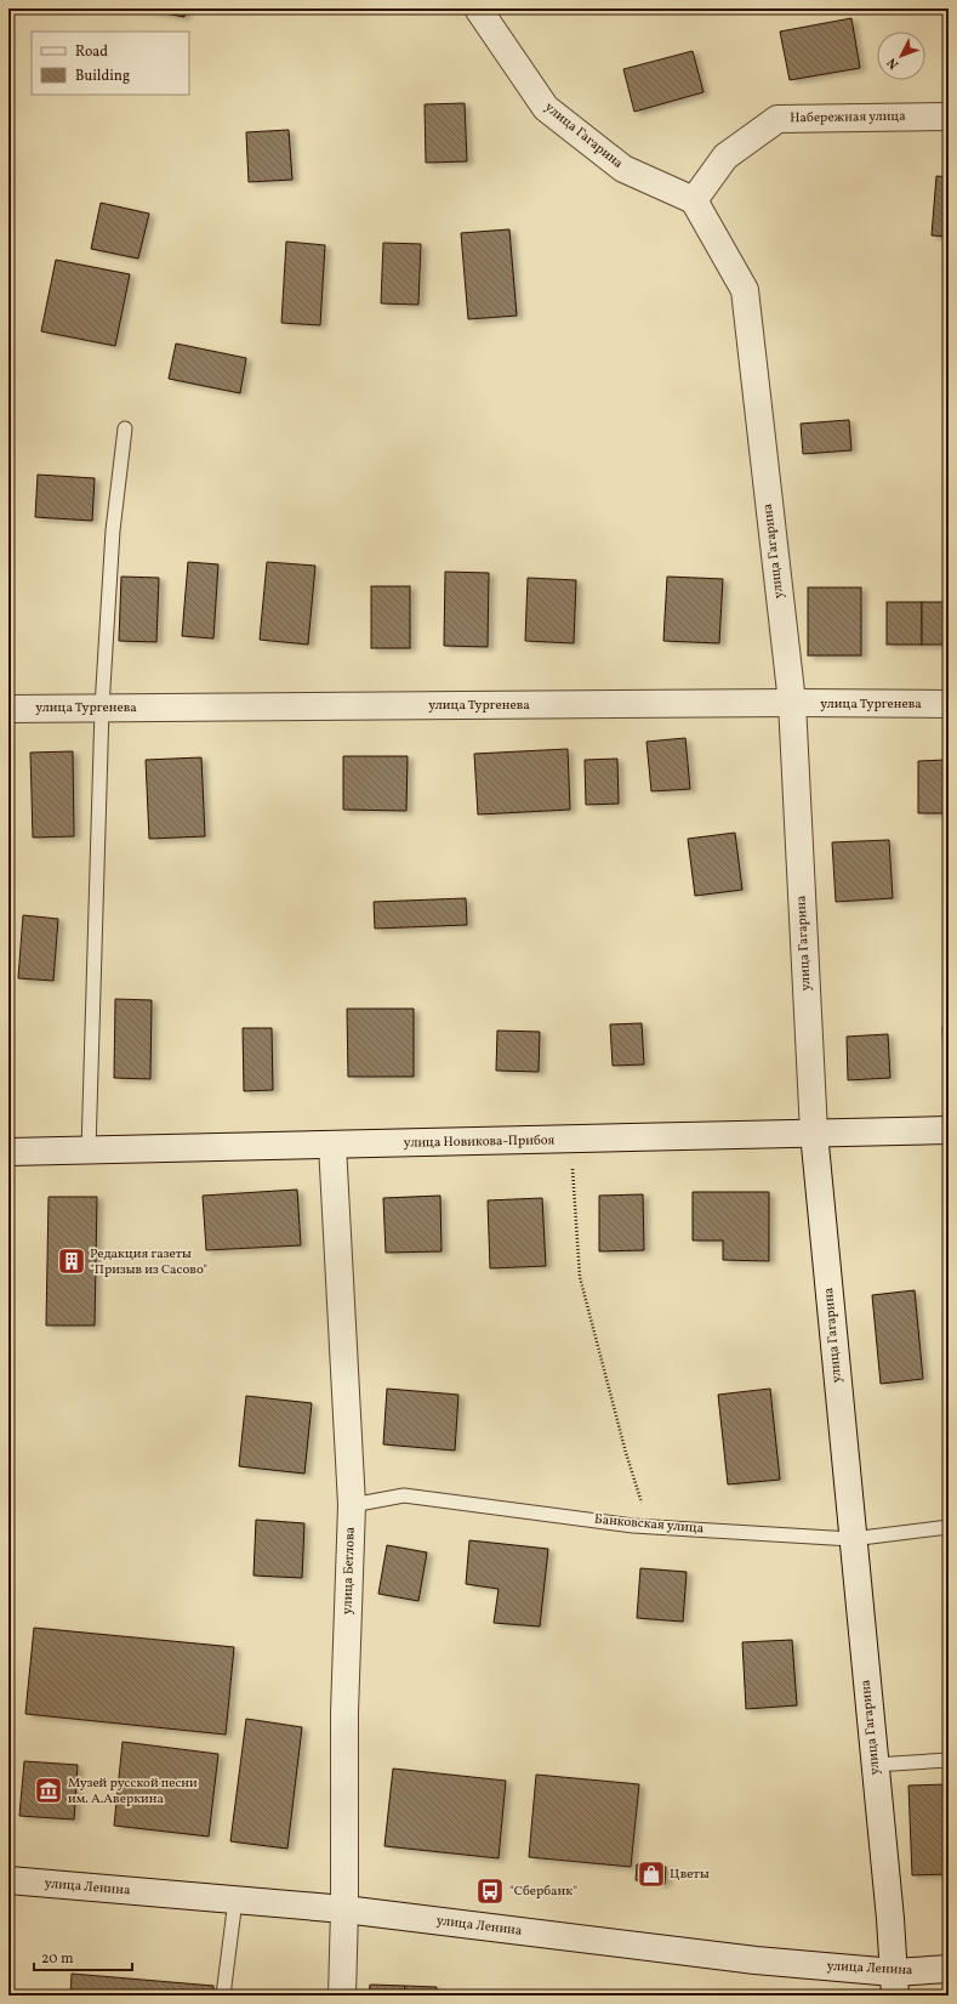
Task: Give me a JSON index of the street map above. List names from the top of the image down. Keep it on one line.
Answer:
{"streets":{"street":["Набережная улица","улица Гагарина","улица Тургенева","улица Новикова-Прибоя","улица Беглова","улица Ленина"],"lane":["Банковская улица"]},"crossings":[["Набережная улица","улица Гагарина"],["улица Гагарина","улица Тургенева"],["улица Гагарина","улица Новикова-Прибоя"],["улица Гагарина","Банковская улица"],["улица Гагарина","улица Ленина"],["улица Новикова-Прибоя","улица Беглова"],["Банковская улица","улица Беглова"],["улица Беглова","улица Ленина"]],"places":{"building":["Редакция газеты \"Призыв из Сасово\""],"museum":["Музей русской песни им. А.Аверкина"],"shop":["Цветы"],"bus stop":["\"Сбербанк\""]},"legend":["Road","Building"],"scale_bar":"20 m","north":"bottom left"}
